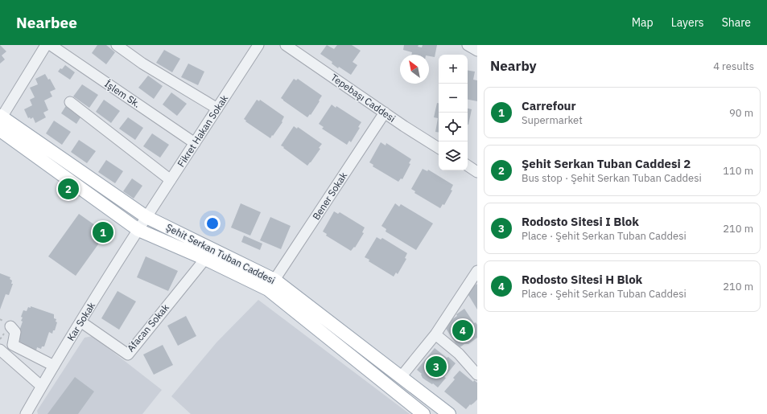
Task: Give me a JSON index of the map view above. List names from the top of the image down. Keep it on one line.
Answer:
{"streets":{"main road":["Şehit Serkan Tuban Caddesi"],"street":["İşlem Sk.","Tepebaşı Caddesi","Fikret Hakan Sokak","Bener Sokak","Kar Sokak","Afacan Sokak"]},"crossings":[["İşlem Sk.","Fikret Hakan Sokak"],["Tepebaşı Caddesi","Bener Sokak"],["Fikret Hakan Sokak","Şehit Serkan Tuban Caddesi"],["Fikret Hakan Sokak","Kar Sokak"],["Bener Sokak","Şehit Serkan Tuban Caddesi"],["Şehit Serkan Tuban Caddesi","Kar Sokak"],["Şehit Serkan Tuban Caddesi","Afacan Sokak"],["Kar Sokak","Afacan Sokak"]],"north":"top left","page":{"header":"Nearbee","nav":["Map","Layers","Share"],"heading":["Nearby","4 results"],"map_buttons":["+","−"],"list":[{"mark":"1","name":"Carrefour","note":"Supermarket","value":"90 m"},{"mark":"2","name":"Şehit Serkan Tuban Caddesi 2","note":"Bus stop · Şehit Serkan Tuban Caddesi","value":"110 m"},{"mark":"3","name":"Rodosto Sitesi I Blok","note":"Place · Şehit Serkan Tuban Caddesi","value":"210 m"},{"mark":"4","name":"Rodosto Sitesi H Blok","note":"Place · Şehit Serkan Tuban Caddesi","value":"210 m"}],"pins":["2","1","4","3"]}}
